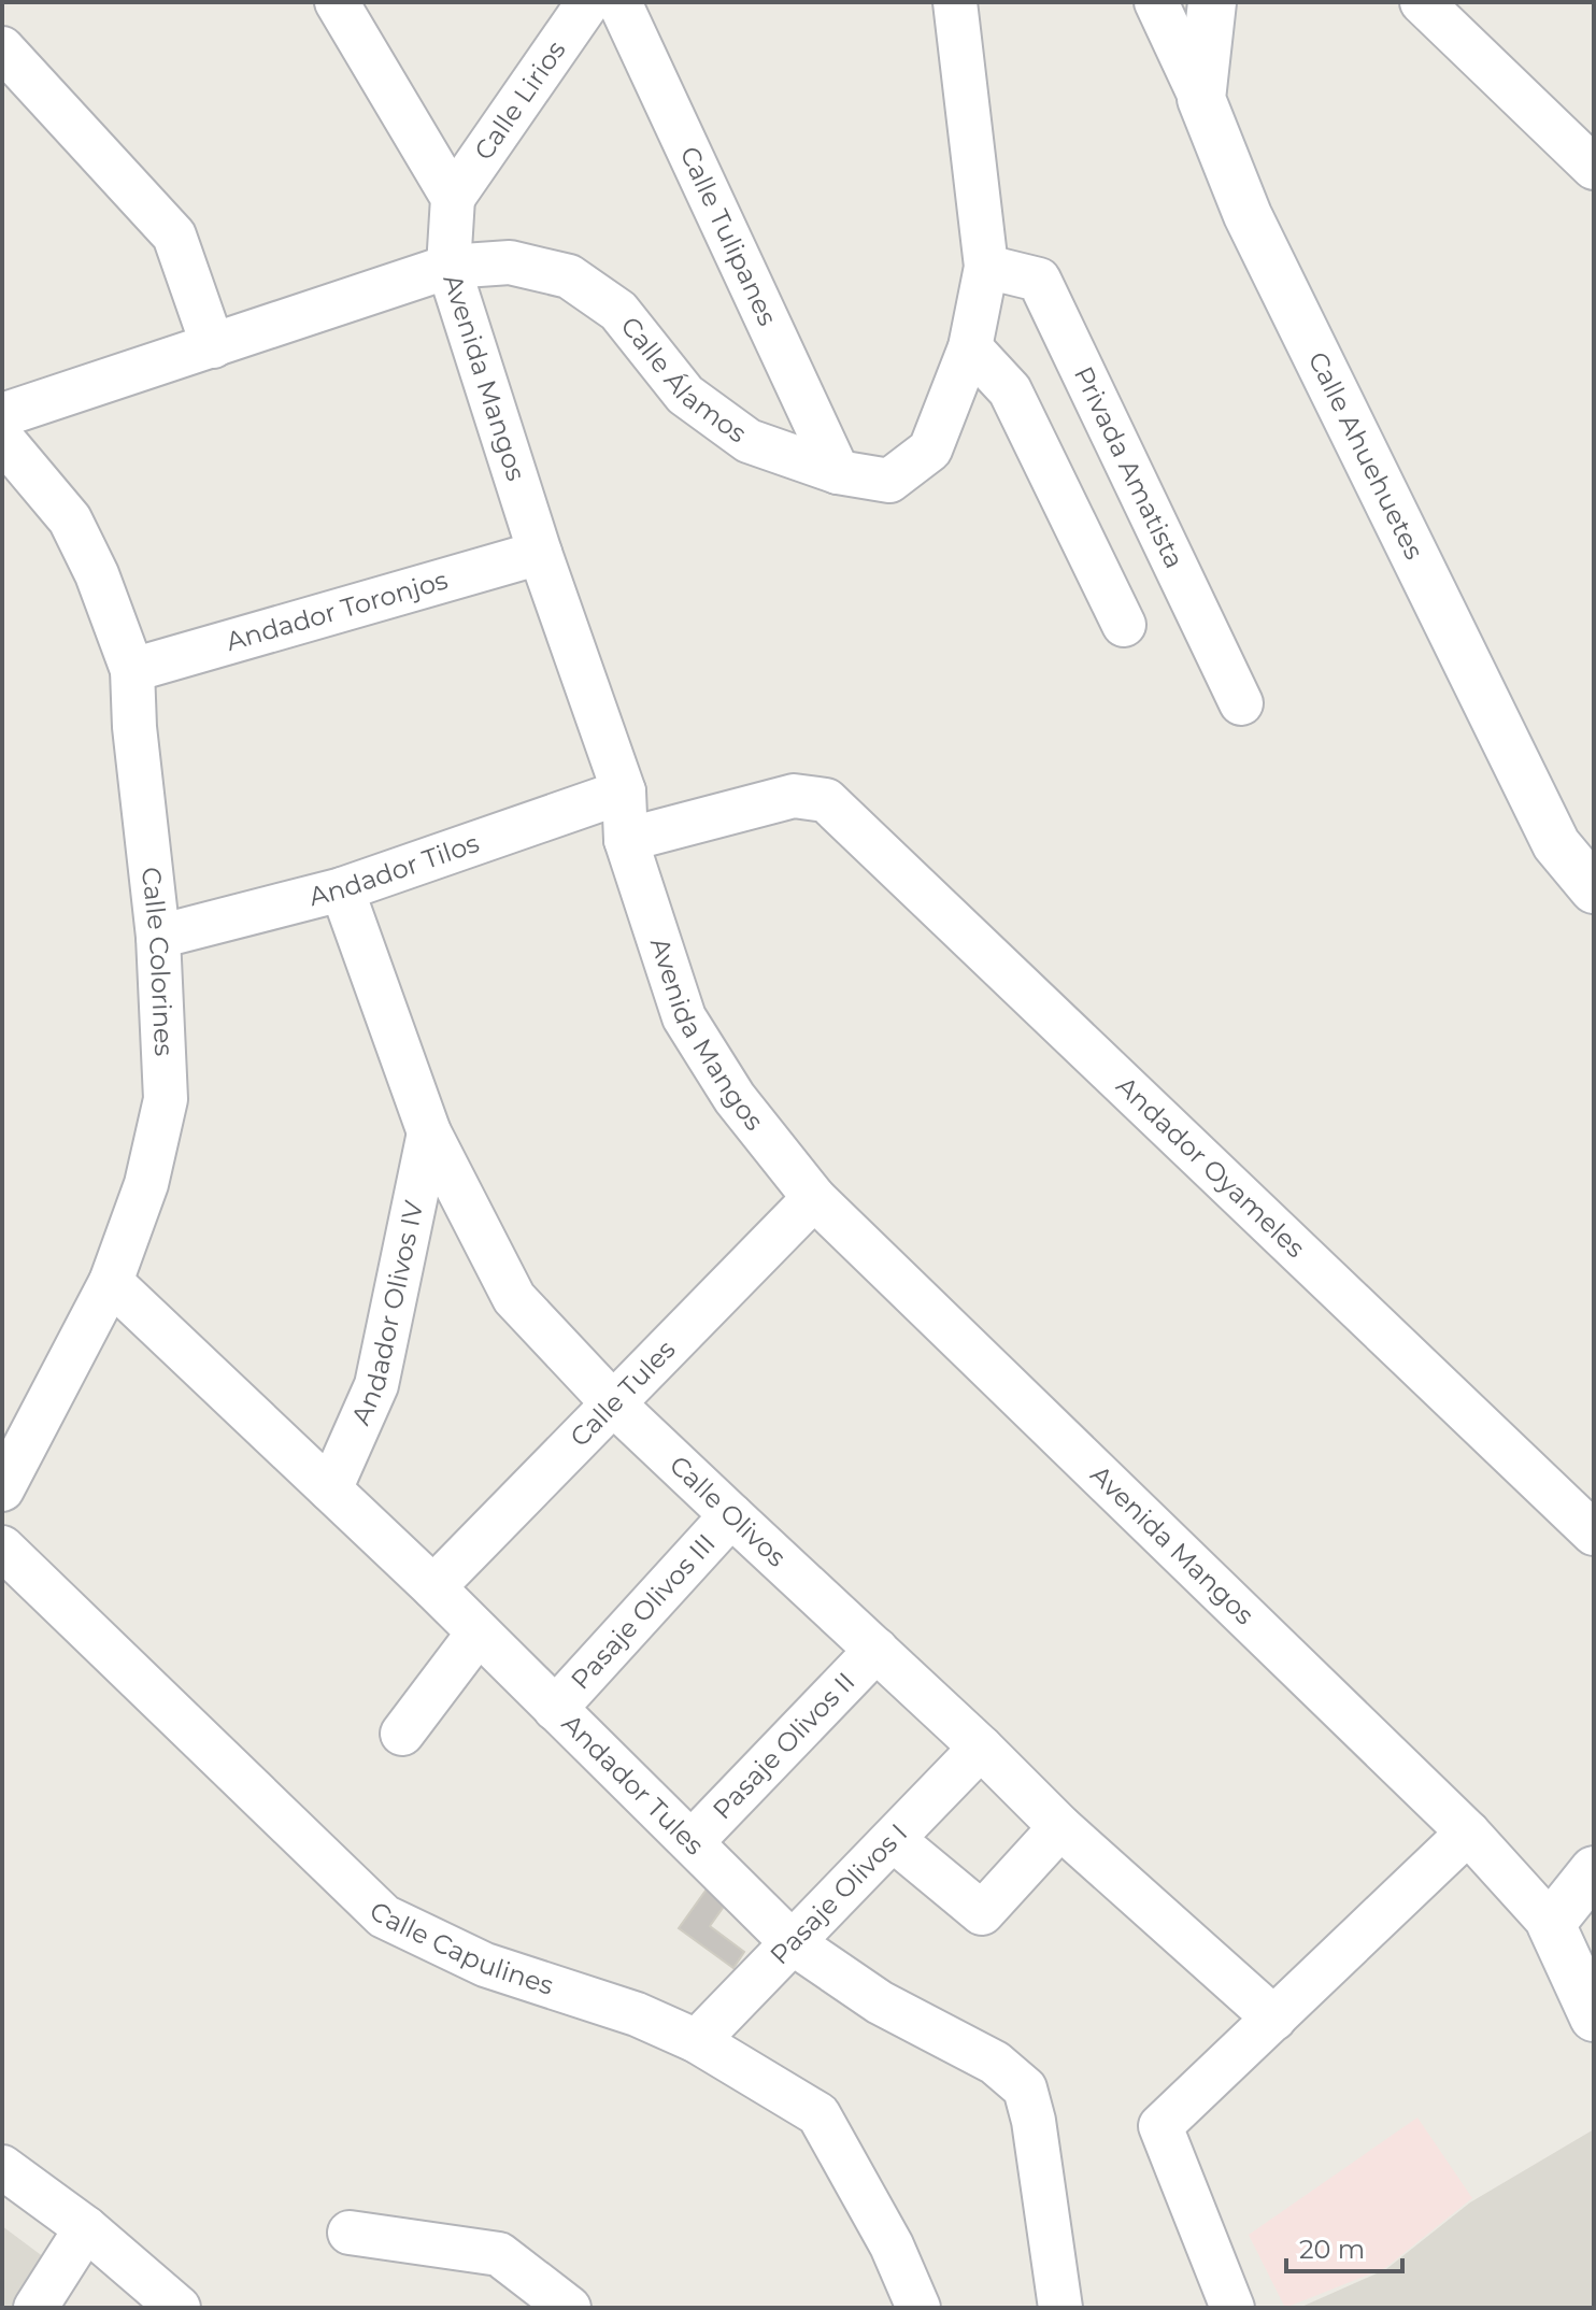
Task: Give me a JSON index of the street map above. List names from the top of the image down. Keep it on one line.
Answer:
{"streets":{"main road":["Calle Ahuehuetes"],"street":["Calle Lirios","Calle Tulipanes","Calle Álamos","Avenida Mangos","Privada Amatista","Andador Toronjos","Andador Tilos","Calle Colorines","Andador Oyameles","Andador Olivos IV","Calle Tules","Calle Olivos","Pasaje Olivos III","Pasaje Olivos II","Andador Tules","Pasaje Olivos I","Calle Capulines"]},"crossings":[["Calle Lirios","Avenida Mangos"],["Calle Tulipanes","Calle Álamos"],["Calle Álamos","Avenida Mangos"],["Calle Álamos","Privada Amatista"],["Avenida Mangos","Andador Toronjos"],["Avenida Mangos","Andador Tilos"],["Avenida Mangos","Andador Oyameles"],["Avenida Mangos","Calle Tules"],["Andador Toronjos","Calle Colorines"],["Andador Tilos","Calle Colorines"],["Andador Tilos","Calle Olivos"],["Calle Colorines","Andador Tules"],["Andador Olivos IV","Calle Olivos"],["Andador Olivos IV","Andador Tules"],["Calle Tules","Calle Olivos"],["Calle Tules","Andador Tules"],["Calle Olivos","Pasaje Olivos III"],["Calle Olivos","Pasaje Olivos II"],["Calle Olivos","Pasaje Olivos I"],["Pasaje Olivos III","Andador Tules"],["Pasaje Olivos II","Andador Tules"],["Andador Tules","Pasaje Olivos I"],["Pasaje Olivos I","Calle Capulines"]],"scale_bar":"20 m"}
